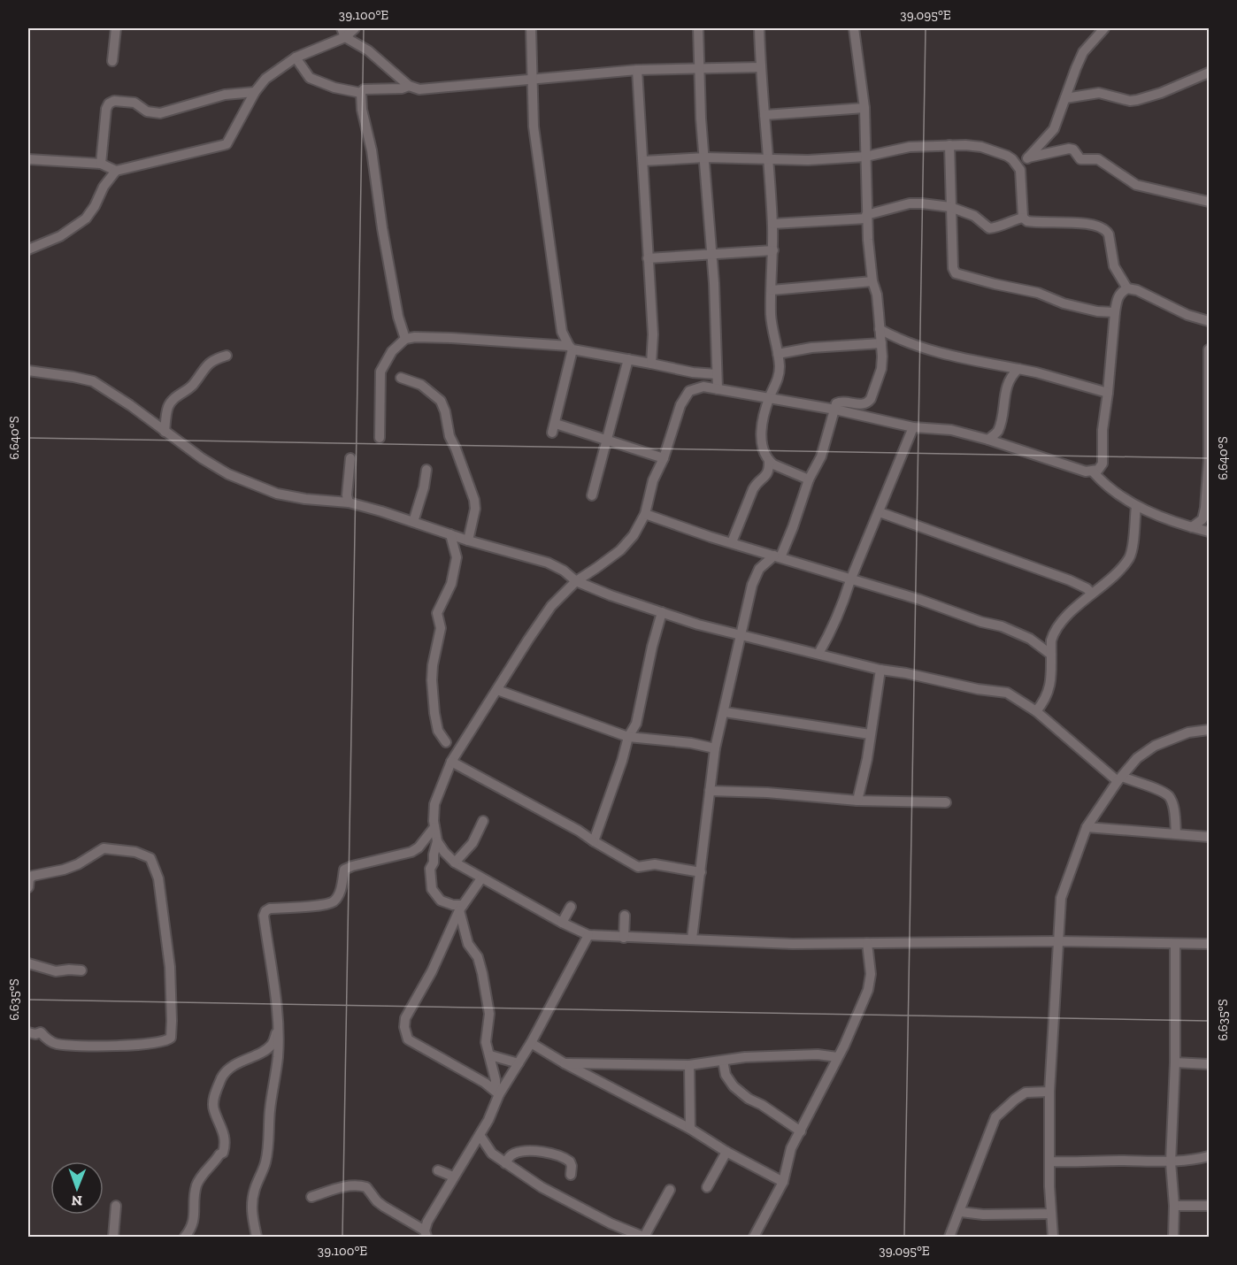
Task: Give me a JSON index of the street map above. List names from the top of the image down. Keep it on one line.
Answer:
{"north":"bottom","coordinates":["39.100°E","39.095°E","6.640°S","6.635°S"]}
